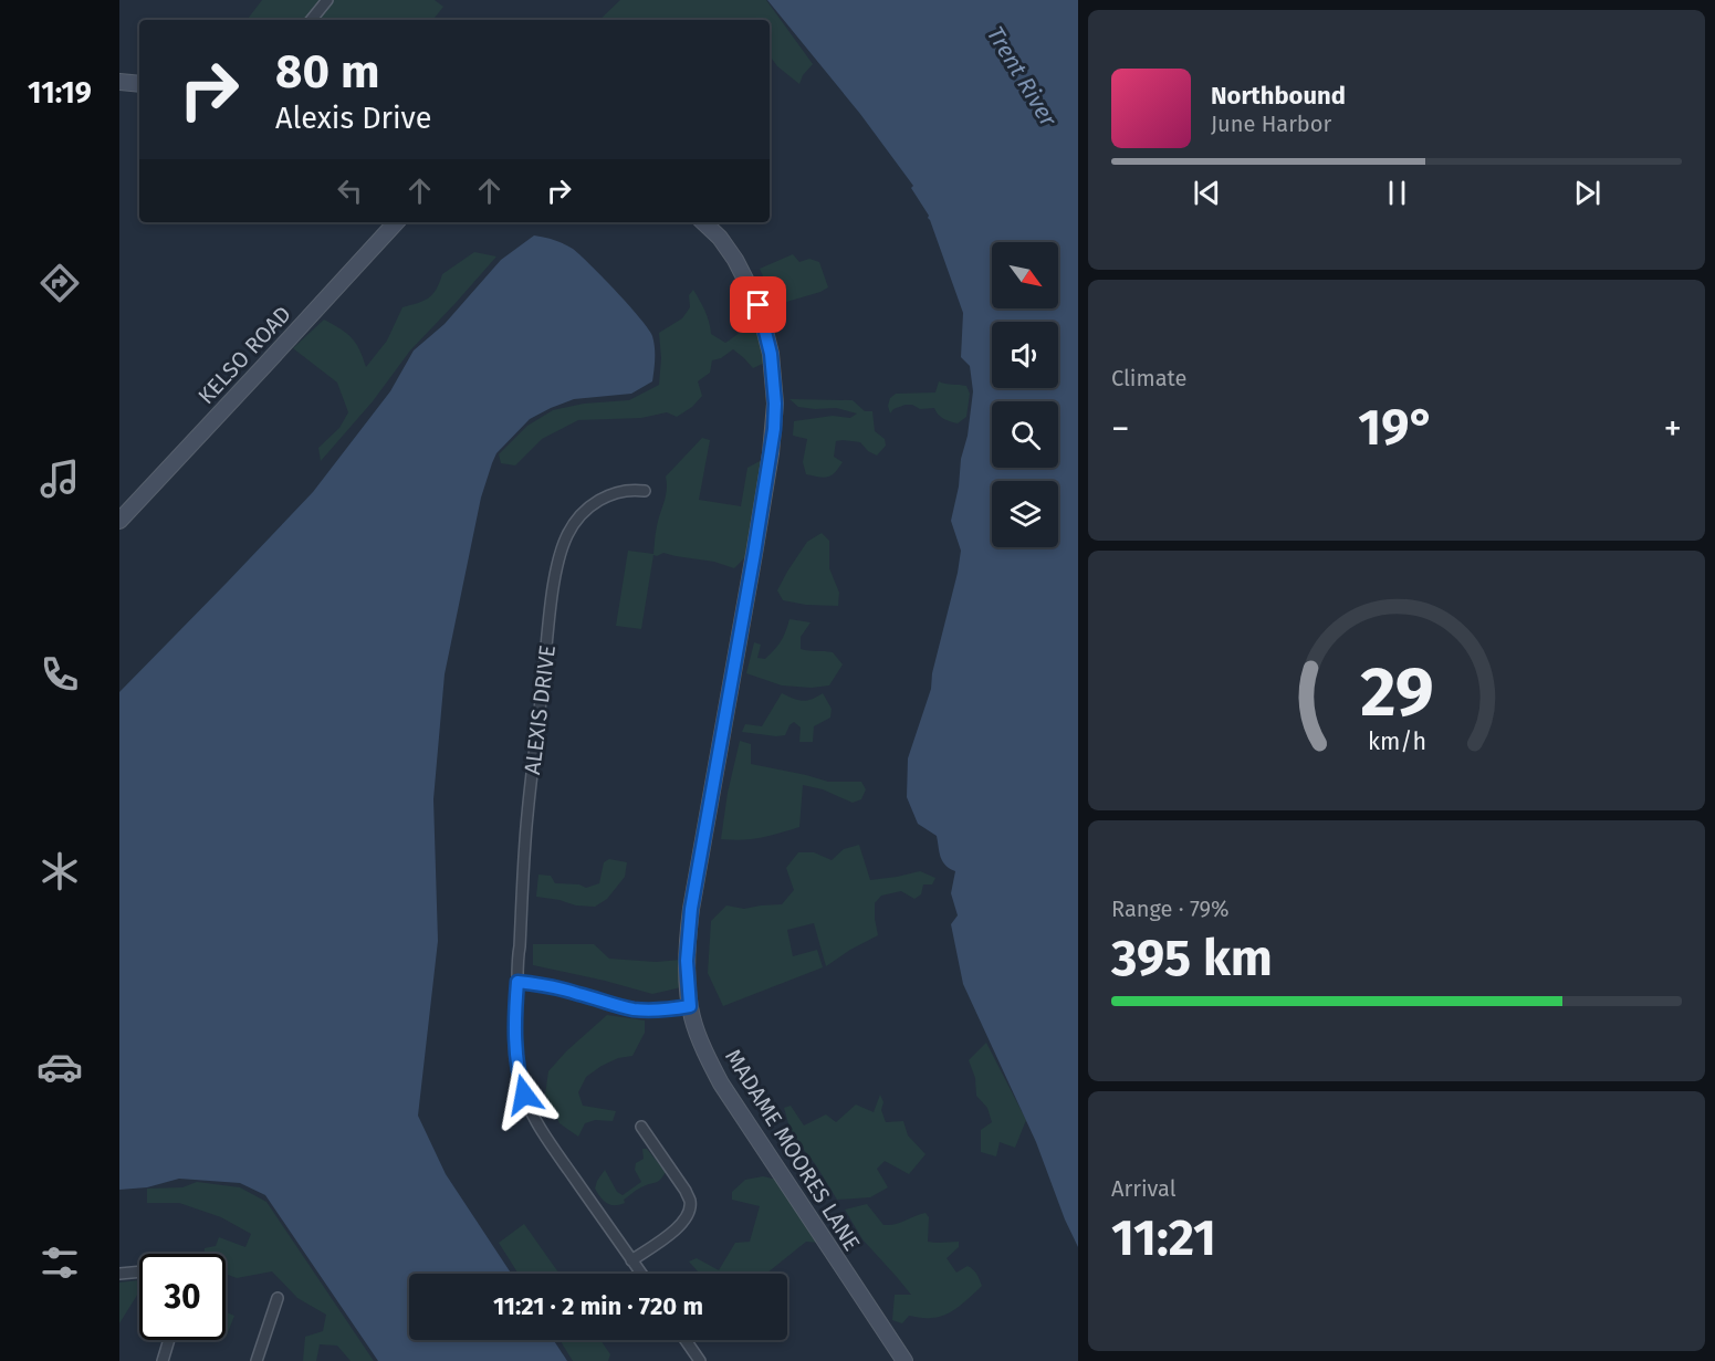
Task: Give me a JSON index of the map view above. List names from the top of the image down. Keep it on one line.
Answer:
{"streets":{"street":["KELSO ROAD","ALEXIS DRIVE","MADAME MOORES LANE"]},"water":["Trent River"],"north":"bottom right","page":{"tabs":"11:19","turn":["80 m","Alexis Drive"],"song":["Northbound","June Harbor"],"tile":["Climate",["Range · 79%","395 km"],["Arrival","11:21"]],"heat":["−","19°","+"],"limit":"30","trip":"11:21 · 2 min · 720 m","gauge":["29","km/h"]}}
